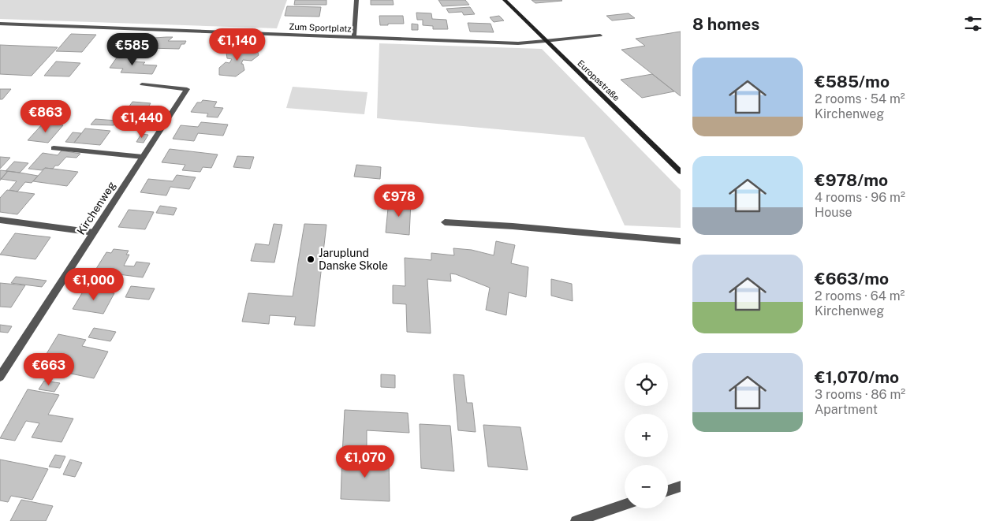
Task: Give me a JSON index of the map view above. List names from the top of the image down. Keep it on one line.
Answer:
{"streets":{"main road":["Europastraße"],"street":["Zum Sportplatz","Kirchenweg"]},"crossings":[["Zum Sportplatz","Europastraße"]],"places":["Jaruplund Danske Skole"],"page":{"heading":"8 homes","price":["€1,140","€585","€863","€1,440","€978","€1,000","€663","€1,070"],"list":[{"name":"€585/mo","note":"2 rooms · 54 m² · Kirchenweg"},{"name":"€978/mo","note":"4 rooms · 96 m² · House"},{"name":"€663/mo","note":"2 rooms · 64 m² · Kirchenweg"},{"name":"€1,070/mo","note":"3 rooms · 86 m² · Apartment"}],"map_buttons":["+","−"]}}
